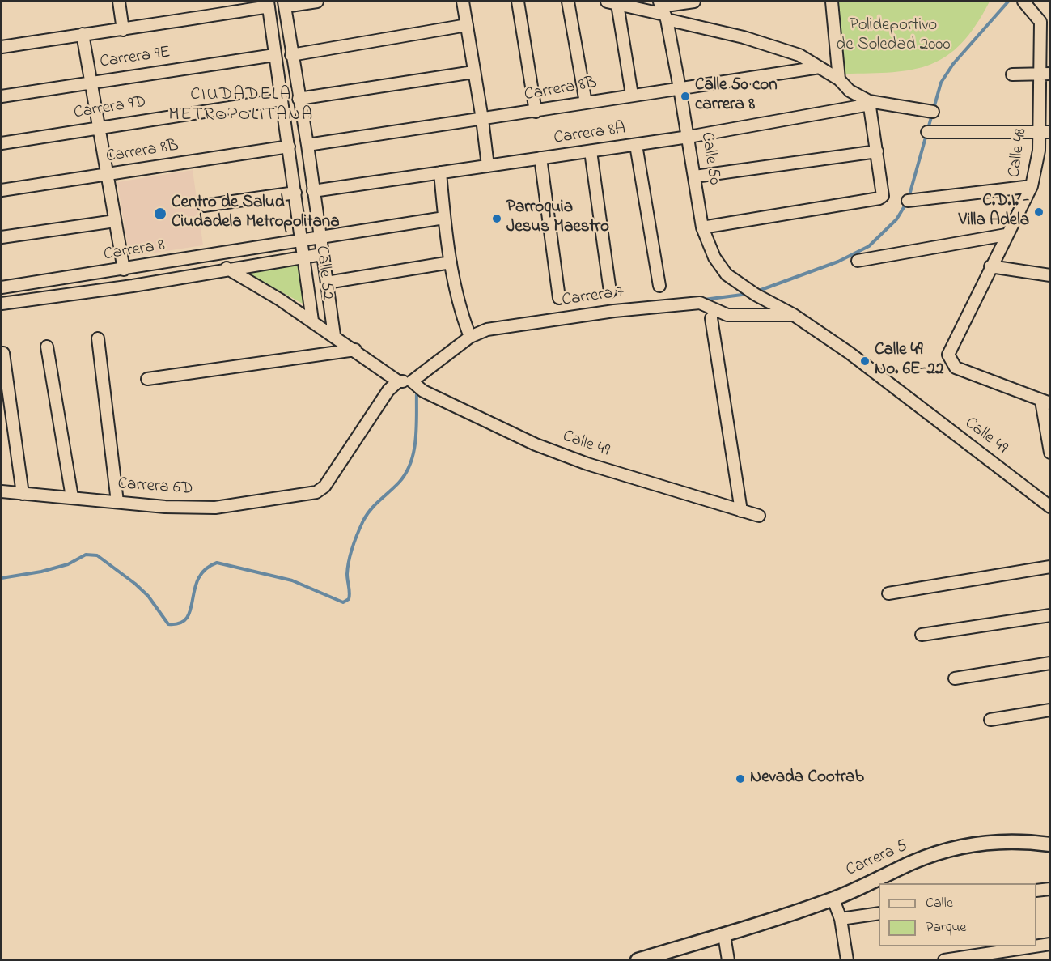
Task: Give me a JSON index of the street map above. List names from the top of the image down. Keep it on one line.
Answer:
{"streets":{"main road":["Carrera 5"],"street":["Carrera 9E","Carrera 8B","Carrera 9D","Carrera 8A","Calle 48","Calle 50","Carrera 8","Calle 52","Carrera 7","Calle 49","Carrera 6D"]},"crossings":[["Carrera 9E","Calle 52"],["Carrera 8B","Calle 50"],["Carrera 8B","Calle 52"],["Carrera 9D","Calle 52"],["Carrera 8A","Calle 50"],["Carrera 8A","Calle 52"],["Calle 50","Calle 49"],["Carrera 8","Calle 52"],["Calle 52","Carrera 6D"],["Carrera 7","Calle 49"]],"districts":["CIUDADELA METROPOLITANA"],"parks":["Polideportivo de Soledad 2000"],"places":["Calle 50 con carrera 8","C.D.I. - Villa Adela","Centro de Salud Ciudadela Metropolitana","Parroquia Jesus Maestro","Calle 49 No. 6E-22","Nevada Cootrab"],"legend":["Calle","Parque"]}
